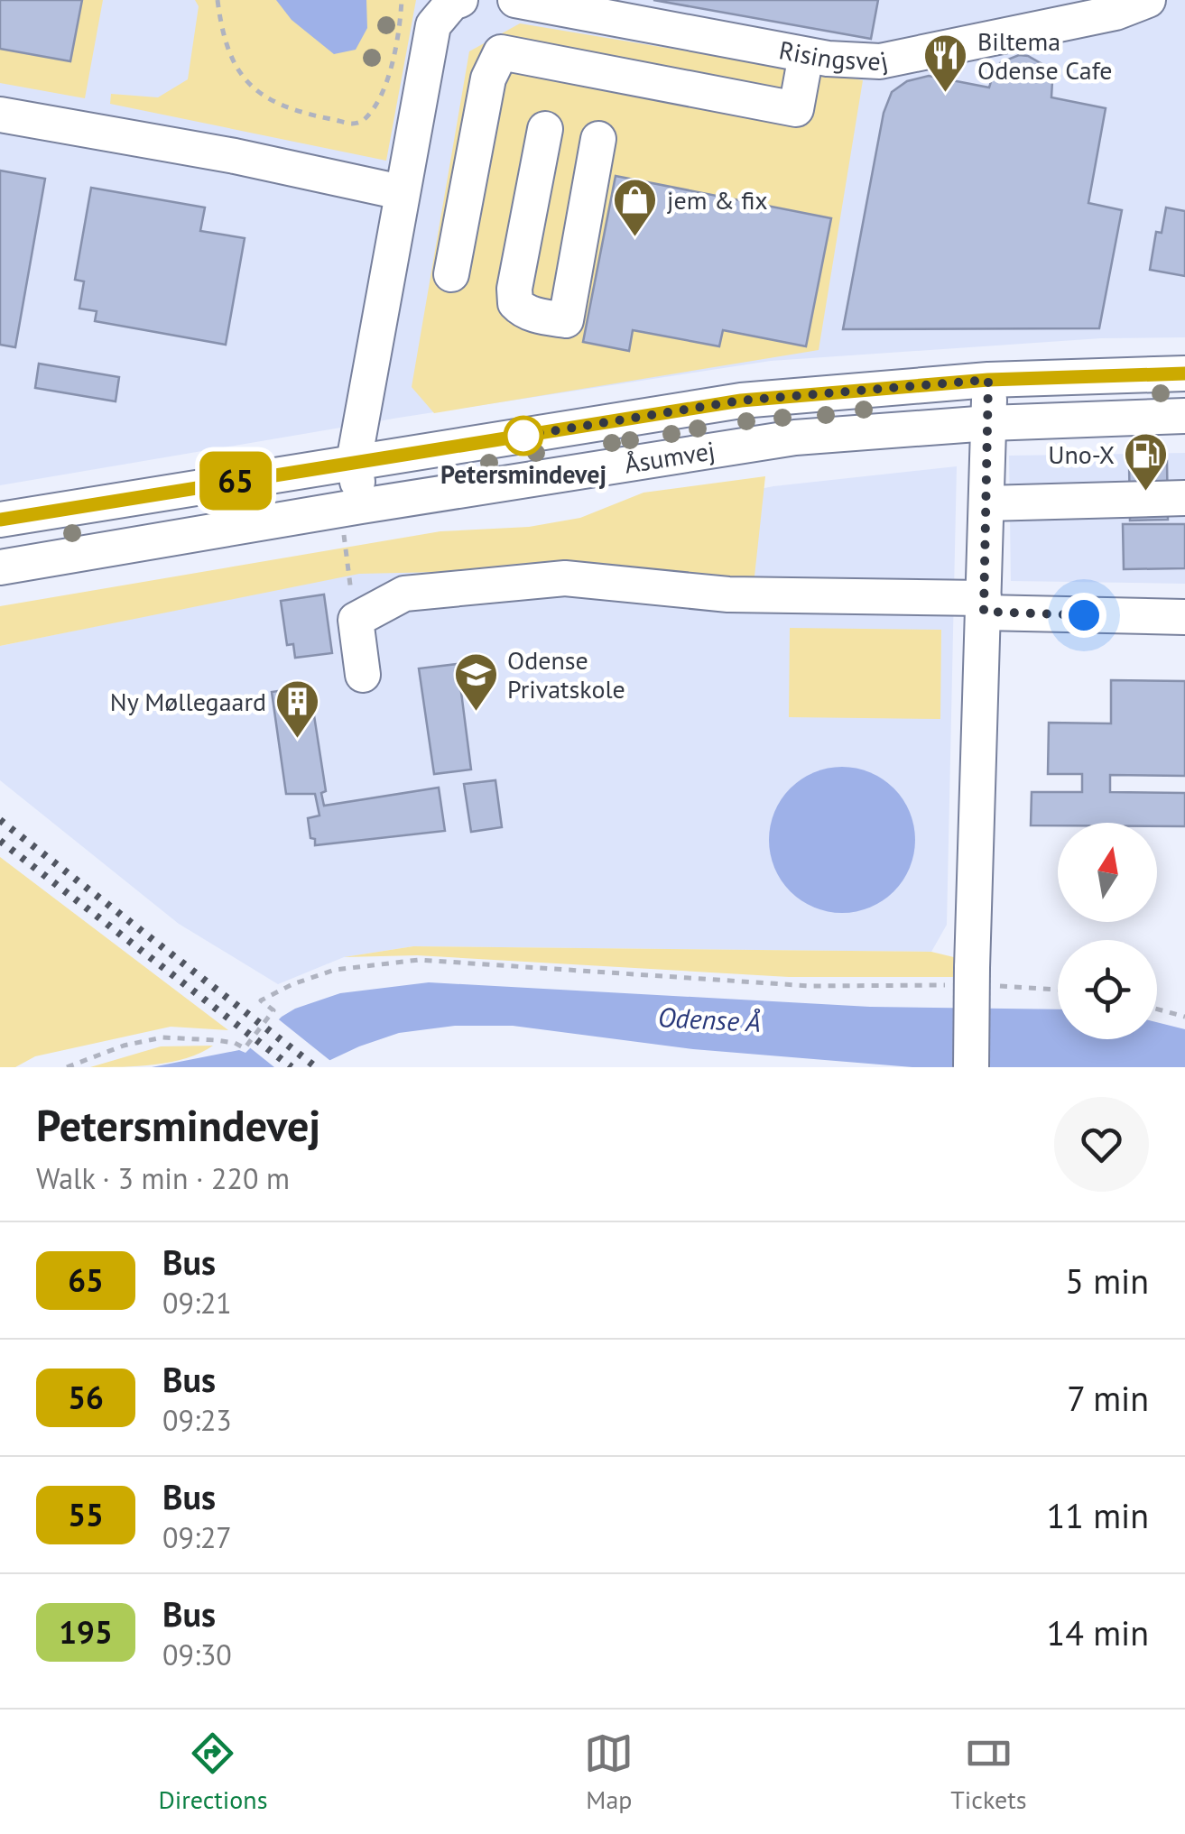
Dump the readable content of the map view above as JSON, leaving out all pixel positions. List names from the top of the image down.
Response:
{
  "streets": {
    "street": ["Risingsvej", "Åsumvej"]
  },
  "water": ["Odense Å"],
  "places": {
    "restaurant": ["Biltema Odense Cafe"],
    "shop": ["jem & fix"],
    "other": ["Petersmindevej"],
    "fuel station": ["Uno-X"],
    "school or university": ["Odense Privatskole"],
    "building": ["Ny Møllegaard"]
  },
  "lines": ["bus line 65"],
  "north": "top",
  "page": {
    "on_map": "65",
    "heading": ["Petersmindevej", "Walk · 3 min · 220 m"],
    "list": [
      {
        "mark": "65",
        "name": "Bus",
        "note": "09:21",
        "value": "5 min"
      },
      {
        "mark": "56",
        "name": "Bus",
        "note": "09:23",
        "value": "7 min"
      },
      {
        "mark": "55",
        "name": "Bus",
        "note": "09:27",
        "value": "11 min"
      },
      {
        "mark": "195",
        "name": "Bus",
        "note": "09:30",
        "value": "14 min"
      }
    ],
    "tabs": ["Directions", "Map", "Tickets"]
  }
}
